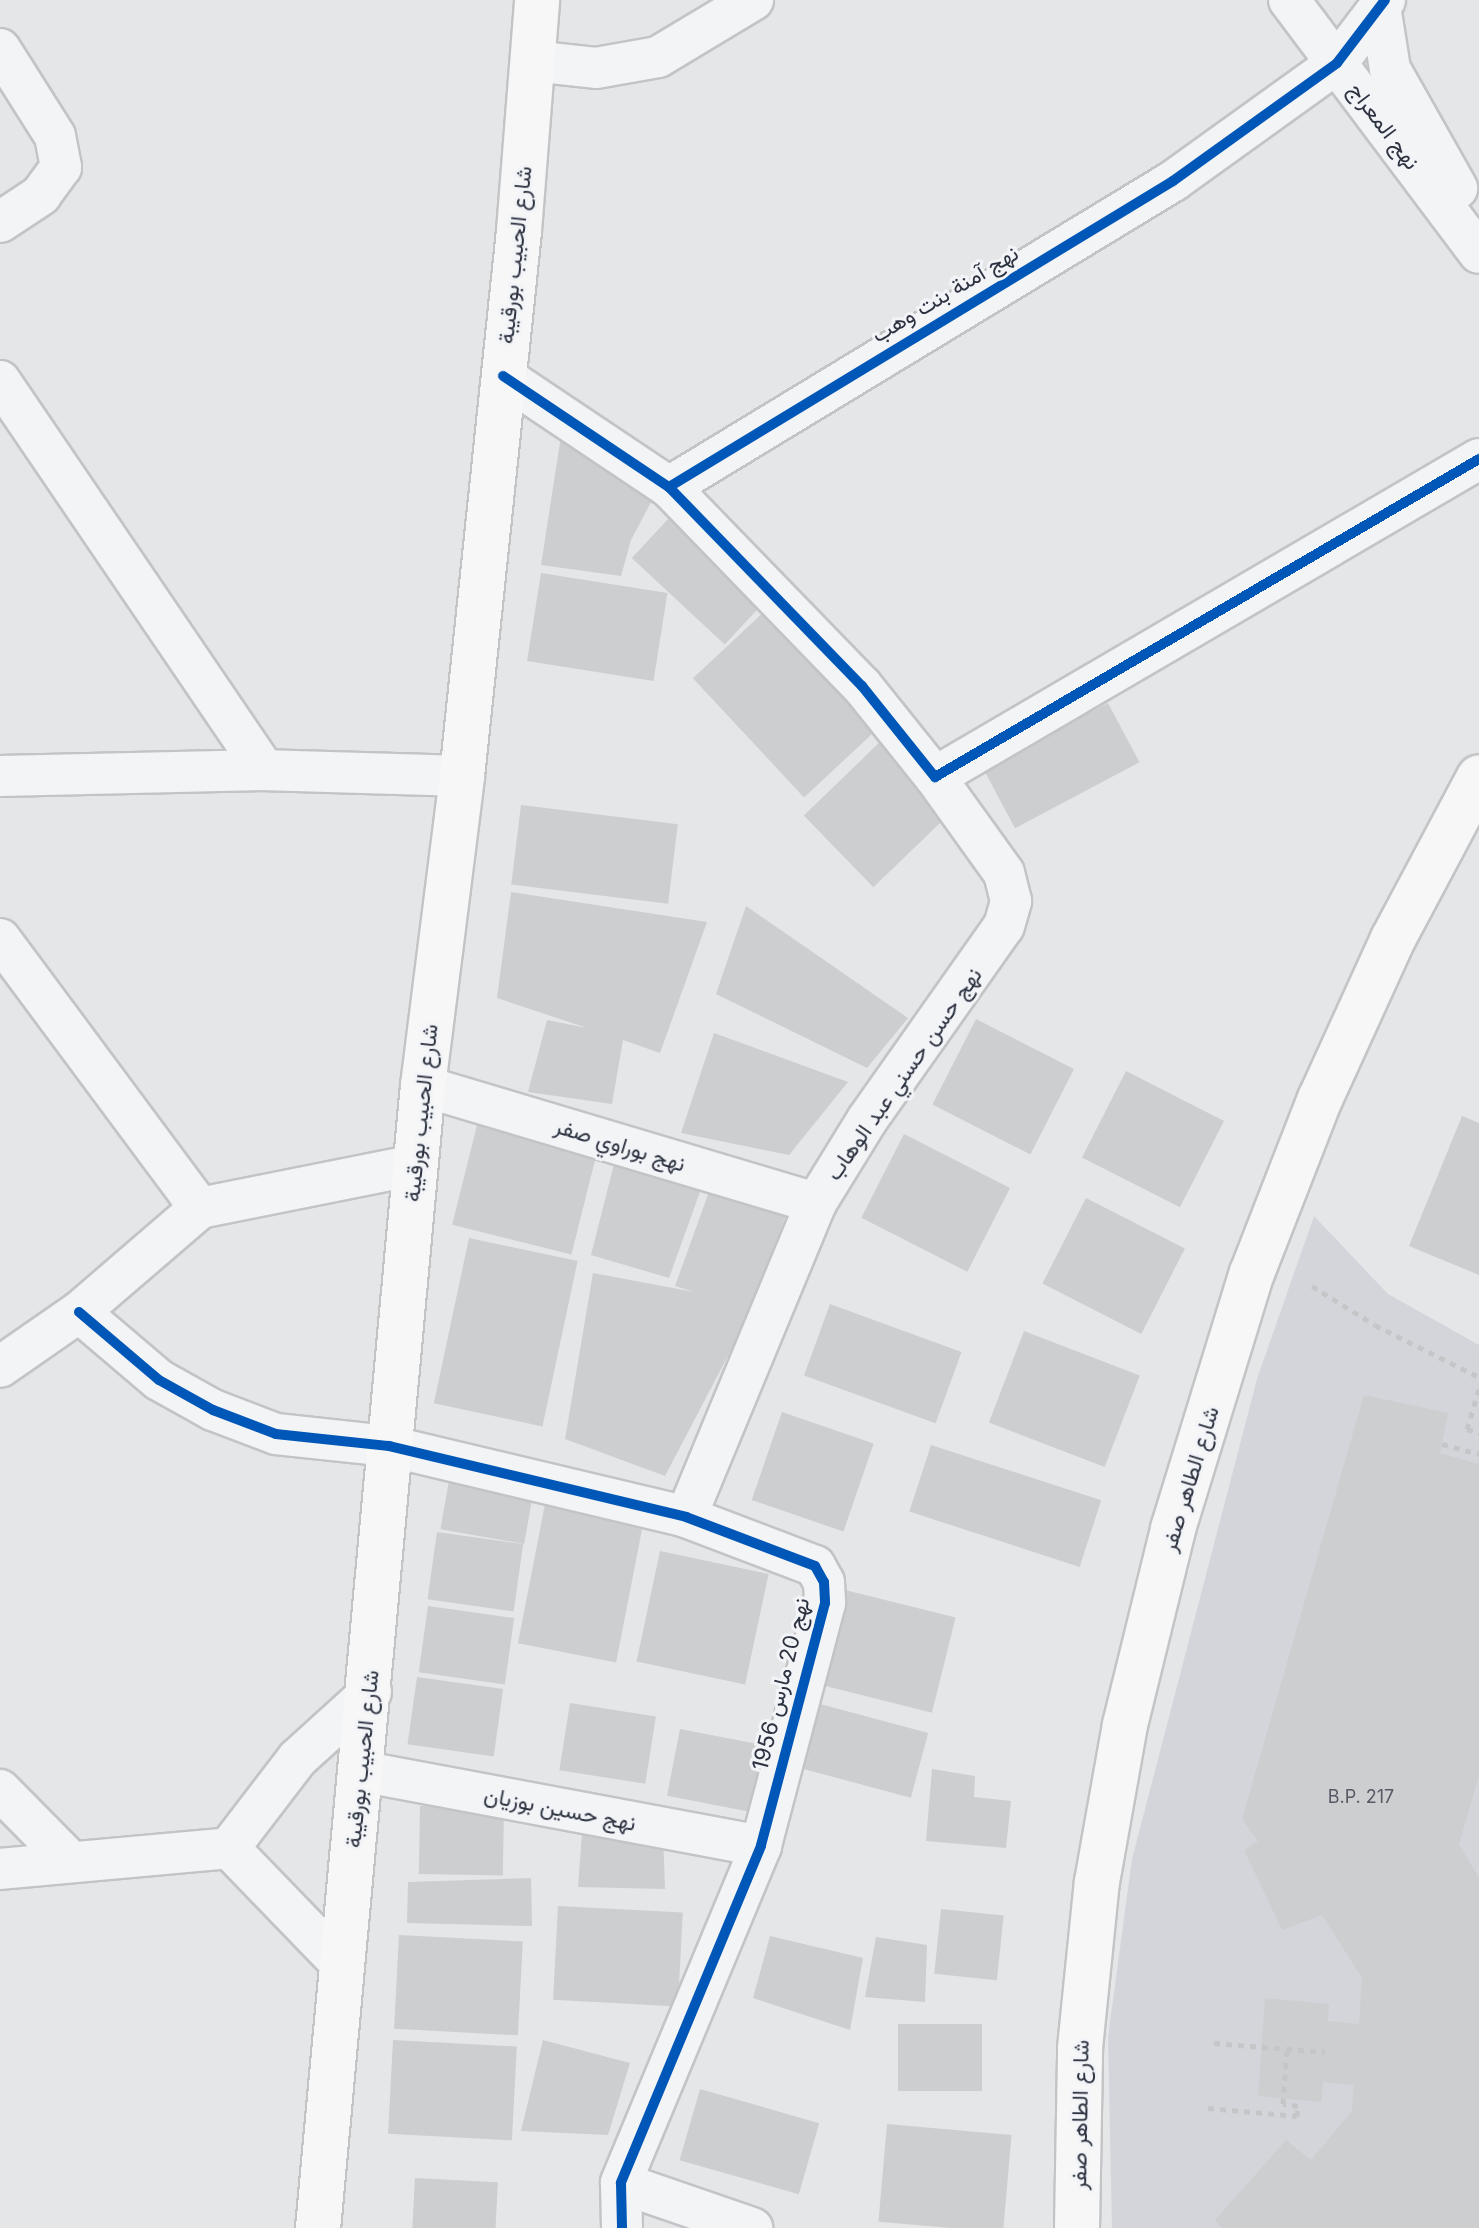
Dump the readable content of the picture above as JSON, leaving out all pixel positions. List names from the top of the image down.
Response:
{
  "streets": {
    "main road": ["شارع الحبيب بورقيبة", "شارع الطاهر صفر"],
    "street": [
      "نهج المعراج",
      "نهج آمنة بنت وهب",
      "نهج حسن حسني عبد الوهاب",
      "نهج بوراوي صفر",
      "نهج 20 مارس 1956",
      "نهج حسين بوزيان"
    ]
  },
  "crossings": [
    ["نهج المعراج", "نهج آمنة بنت وهب"],
    ["شارع الحبيب بورقيبة", "نهج بوراوي صفر"],
    ["شارع الحبيب بورقيبة", "نهج 20 مارس 1956"],
    ["شارع الحبيب بورقيبة", "نهج حسين بوزيان"],
    ["نهج آمنة بنت وهب", "نهج حسن حسني عبد الوهاب"],
    ["نهج حسن حسني عبد الوهاب", "نهج بوراوي صفر"],
    ["نهج حسن حسني عبد الوهاب", "نهج 20 مارس 1956"],
    ["نهج 20 مارس 1956", "نهج حسين بوزيان"]
  ],
  "house_numbers": ["B.P. 217"]
}
